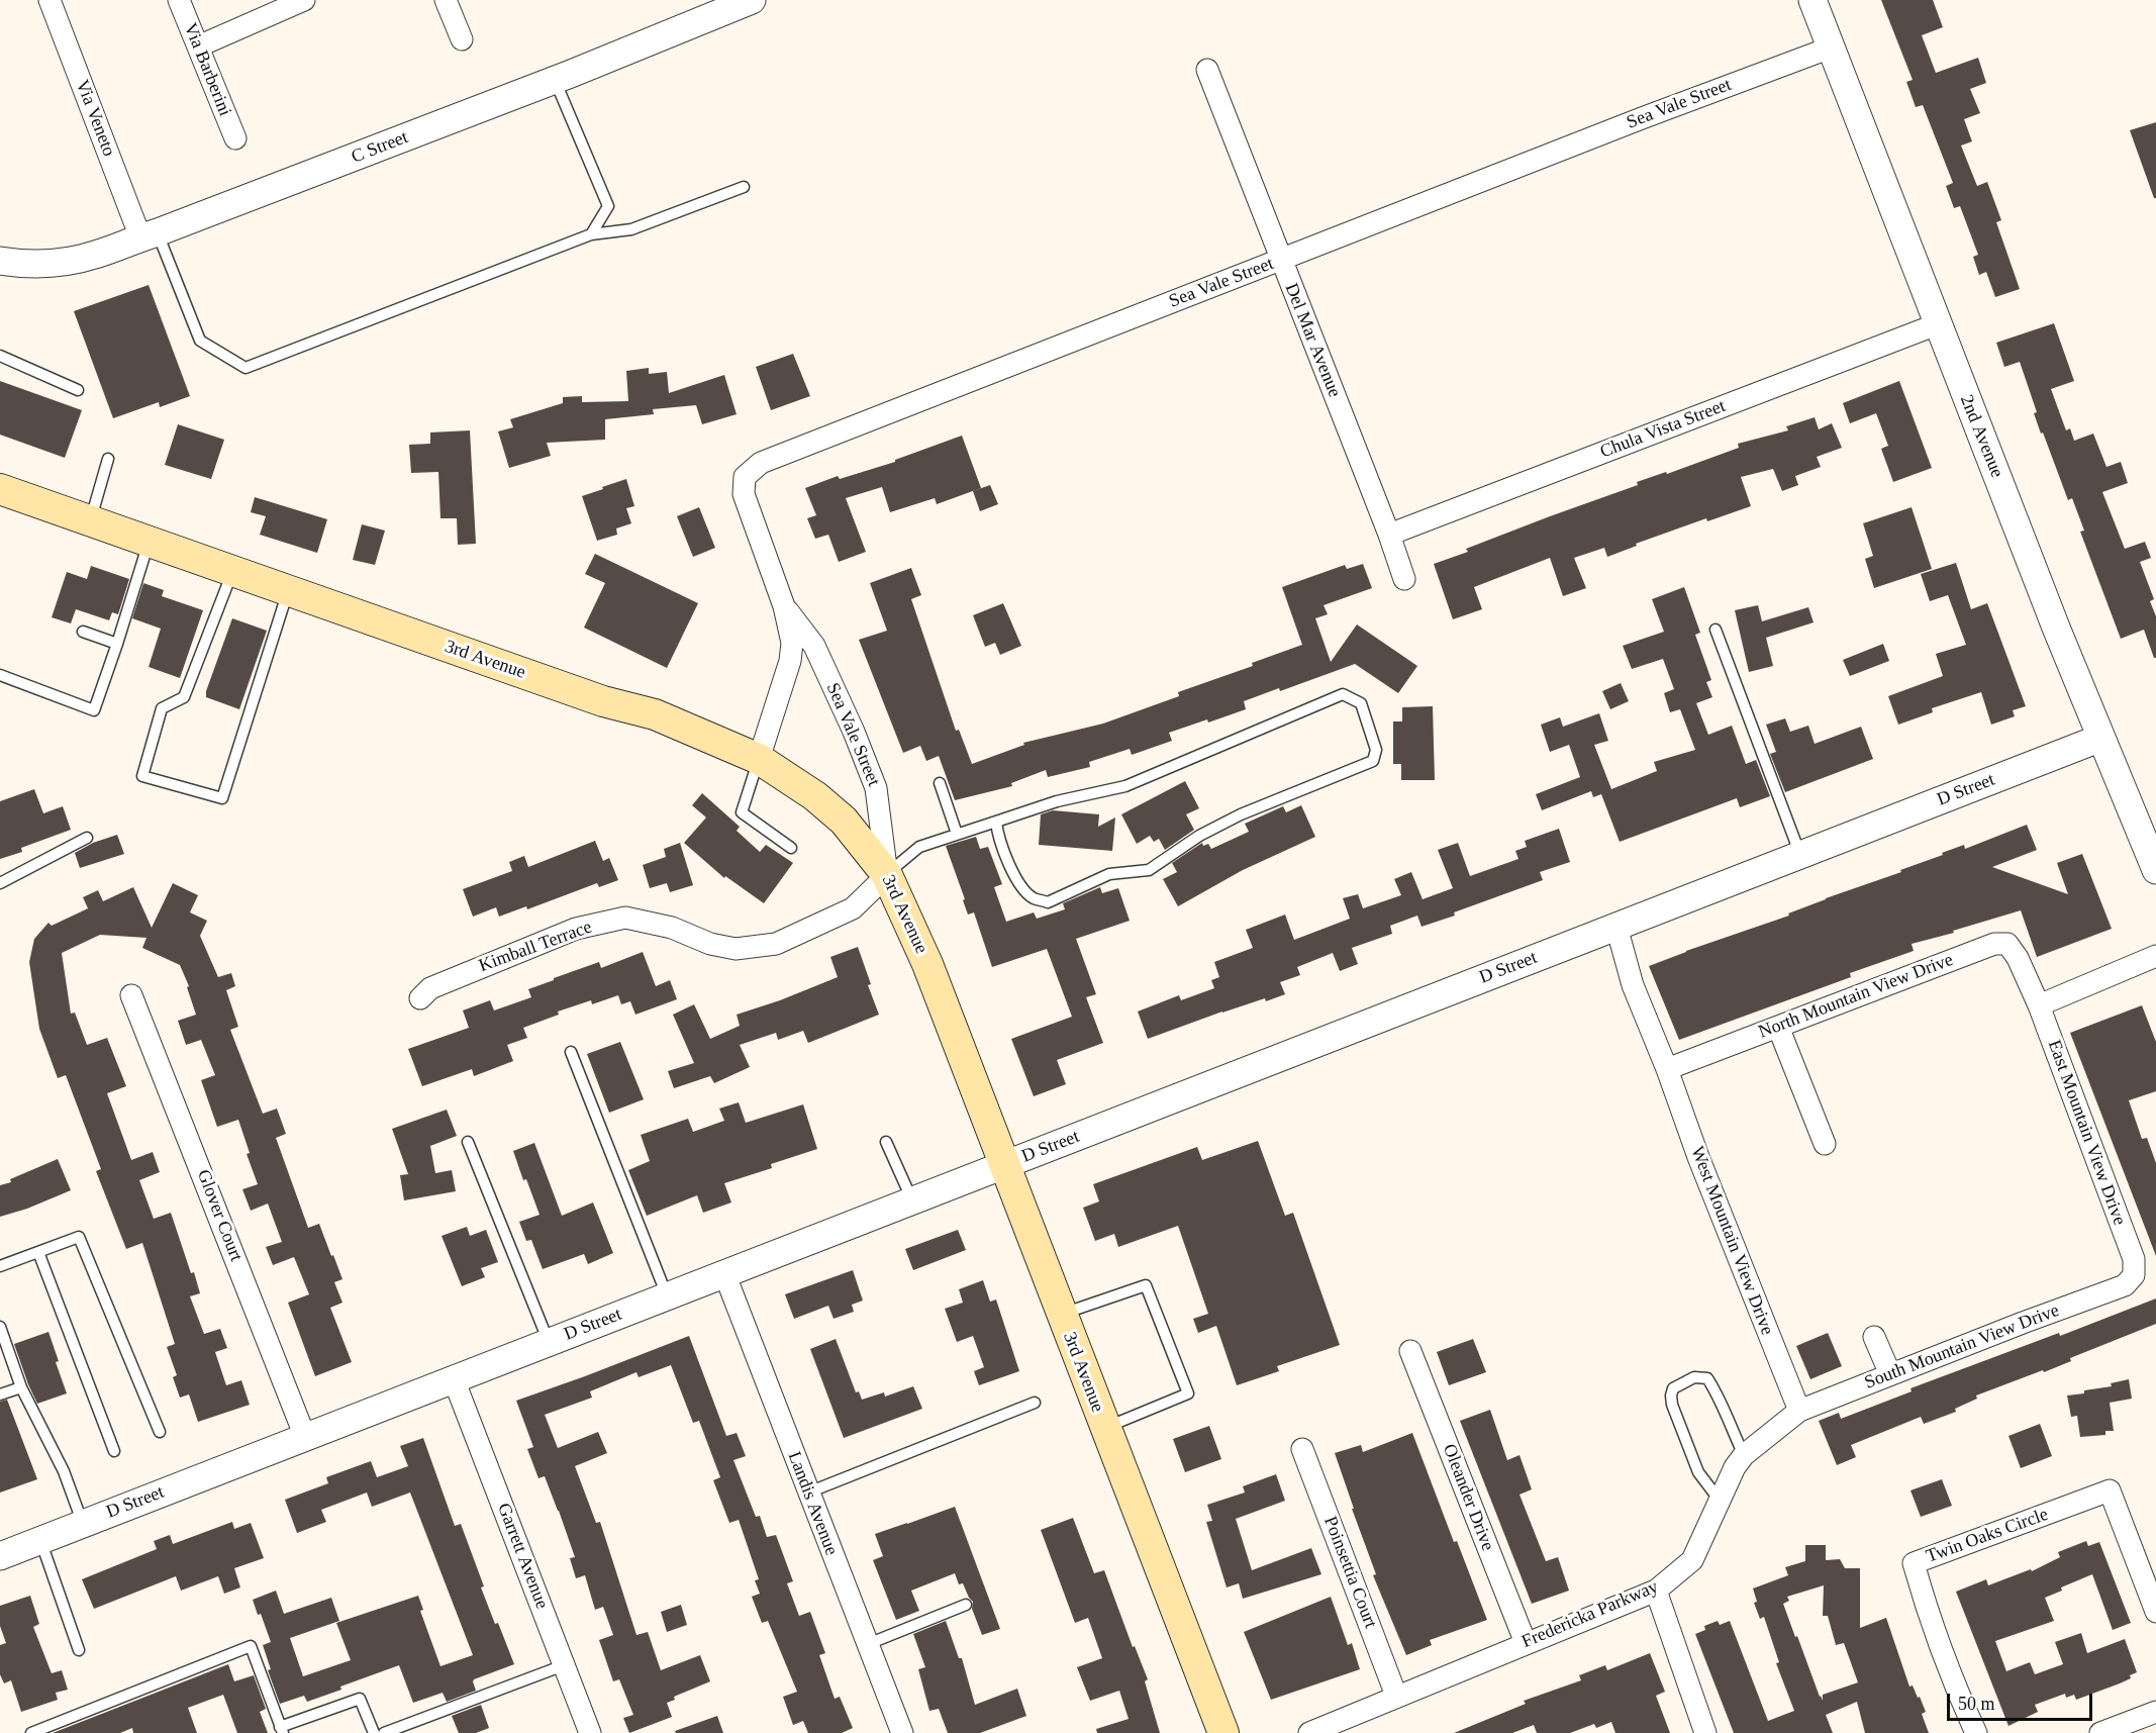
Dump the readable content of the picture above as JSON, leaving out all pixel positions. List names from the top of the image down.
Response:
{
  "streets": {
    "main road": ["3rd Avenue"],
    "street": [
      "Via Barberini",
      "Sea Vale Street",
      "Via Veneto",
      "C Street",
      "Del Mar Avenue",
      "Chula Vista Street",
      "2nd Avenue",
      "D Street",
      "Kimball Terrace",
      "North Mountain View Drive",
      "East Mountain View Drive",
      "Glover Court",
      "West Mountain View Drive",
      "South Mountain View Drive",
      "Oleander Drive",
      "Landis Avenue",
      "Twin Oaks Circle",
      "Garrett Avenue",
      "Poinsettia Court",
      "Fredericka Parkway"
    ]
  },
  "crossings": [
    ["Sea Vale Street", "Del Mar Avenue"],
    ["Sea Vale Street", "2nd Avenue"],
    ["Sea Vale Street", "3rd Avenue"],
    ["Sea Vale Street", "Kimball Terrace"],
    ["Via Veneto", "C Street"],
    ["Del Mar Avenue", "Chula Vista Street"],
    ["Chula Vista Street", "2nd Avenue"],
    ["2nd Avenue", "D Street"],
    ["3rd Avenue", "D Street"],
    ["3rd Avenue", "Kimball Terrace"],
    ["D Street", "Glover Court"],
    ["D Street", "Landis Avenue"],
    ["D Street", "Garrett Avenue"],
    ["North Mountain View Drive", "East Mountain View Drive"],
    ["North Mountain View Drive", "West Mountain View Drive"],
    ["East Mountain View Drive", "South Mountain View Drive"],
    ["West Mountain View Drive", "South Mountain View Drive"],
    ["West Mountain View Drive", "Fredericka Parkway"],
    ["South Mountain View Drive", "Fredericka Parkway"],
    ["Oleander Drive", "Fredericka Parkway"],
    ["Poinsettia Court", "Fredericka Parkway"]
  ],
  "scale_bar": "50 m"
}
